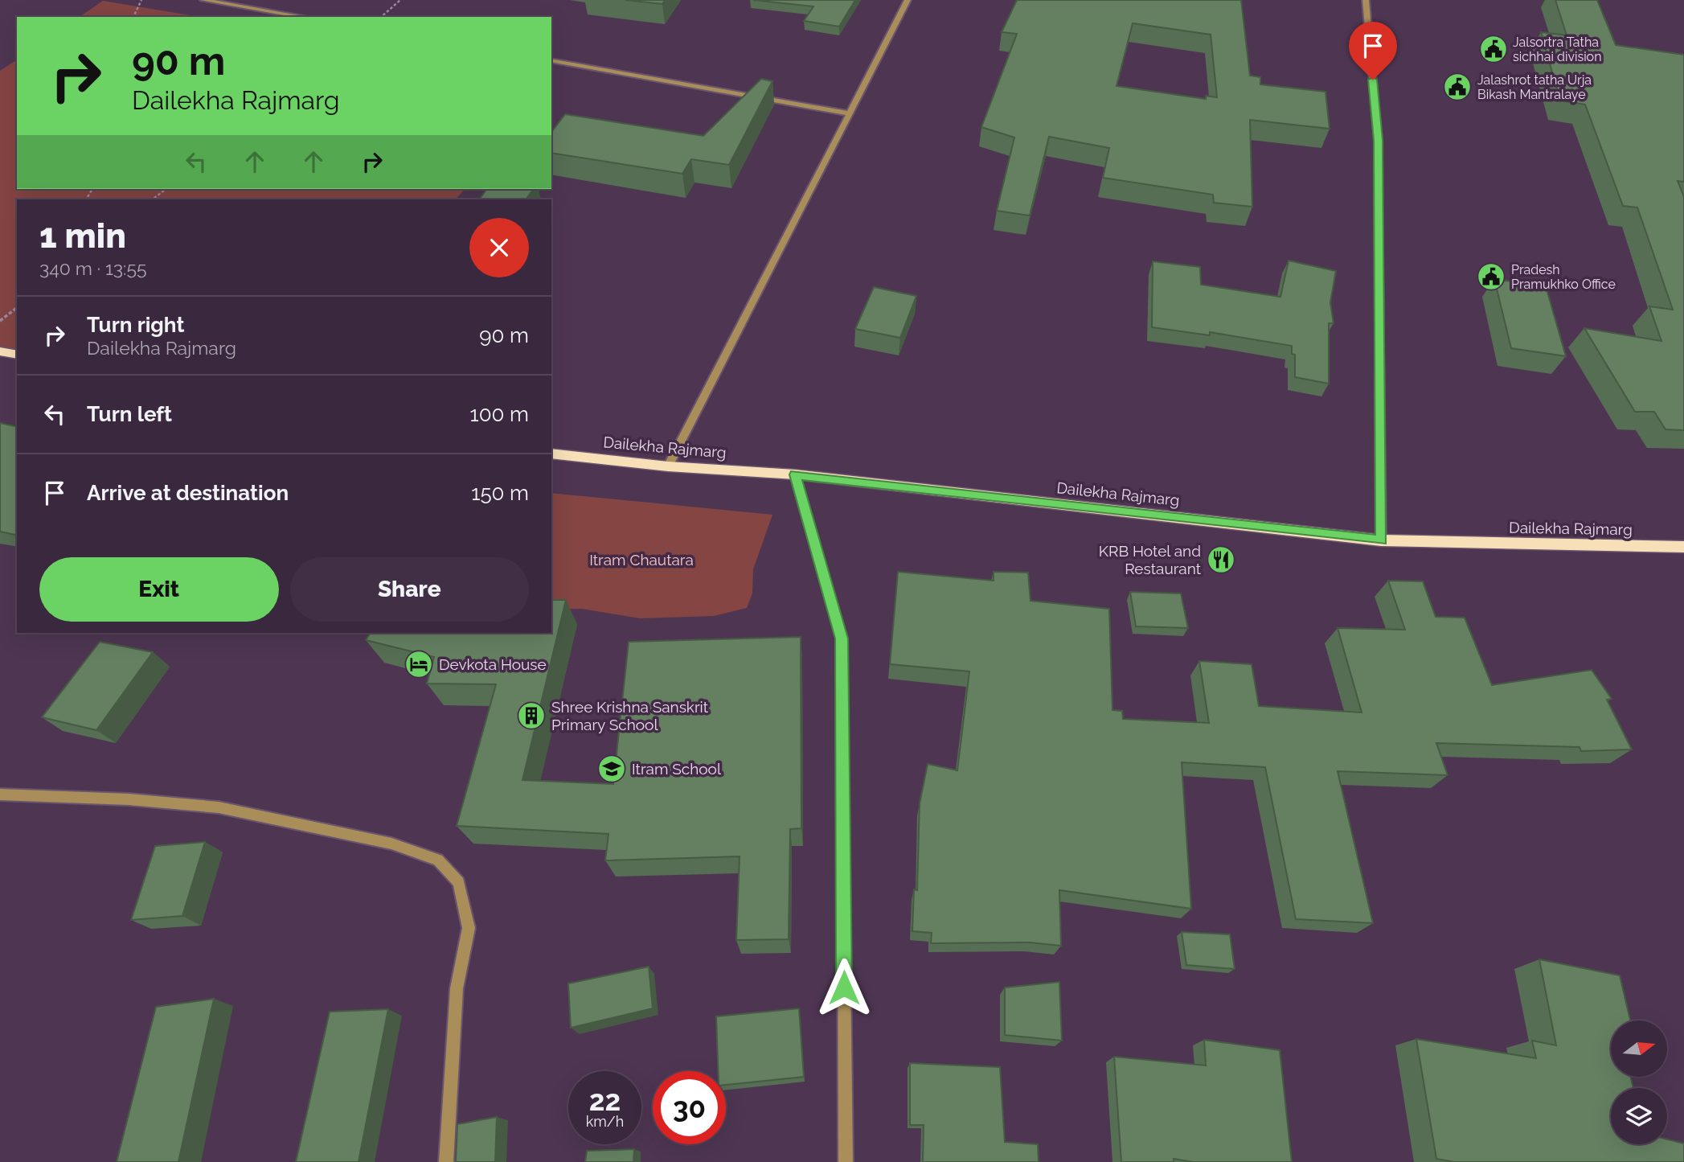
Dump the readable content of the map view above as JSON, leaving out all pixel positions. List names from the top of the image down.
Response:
{
  "streets": {
    "main road": ["Dailekha Rajmarg"]
  },
  "parks": ["Itram Chautara"],
  "places": {
    "public building": ["Jalsortra Tatha sichhai division", "Jalashrot tatha Urja Bikash Mantralaye", "Pradesh Pramukhko Office"],
    "restaurant": ["KRB Hotel and Restaurant"],
    "hotel": ["Devkota House"],
    "building": ["Shree Krishna Sanskrit Primary School"],
    "school or university": ["Itram School"]
  },
  "north": "right",
  "page": {
    "turn": ["90 m", "Dailekha Rajmarg"],
    "heading": ["1 min", "340 m · 13:55"],
    "list": [
      {
        "name": "Turn right",
        "note": "Dailekha Rajmarg",
        "value": "90 m"
      },
      {
        "name": "Turn left",
        "value": "100 m"
      },
      {
        "name": "Arrive at destination",
        "value": "150 m"
      }
    ],
    "buttons": ["Exit", "Share"],
    "speed": "22 km/h",
    "limit": "30"
  }
}
